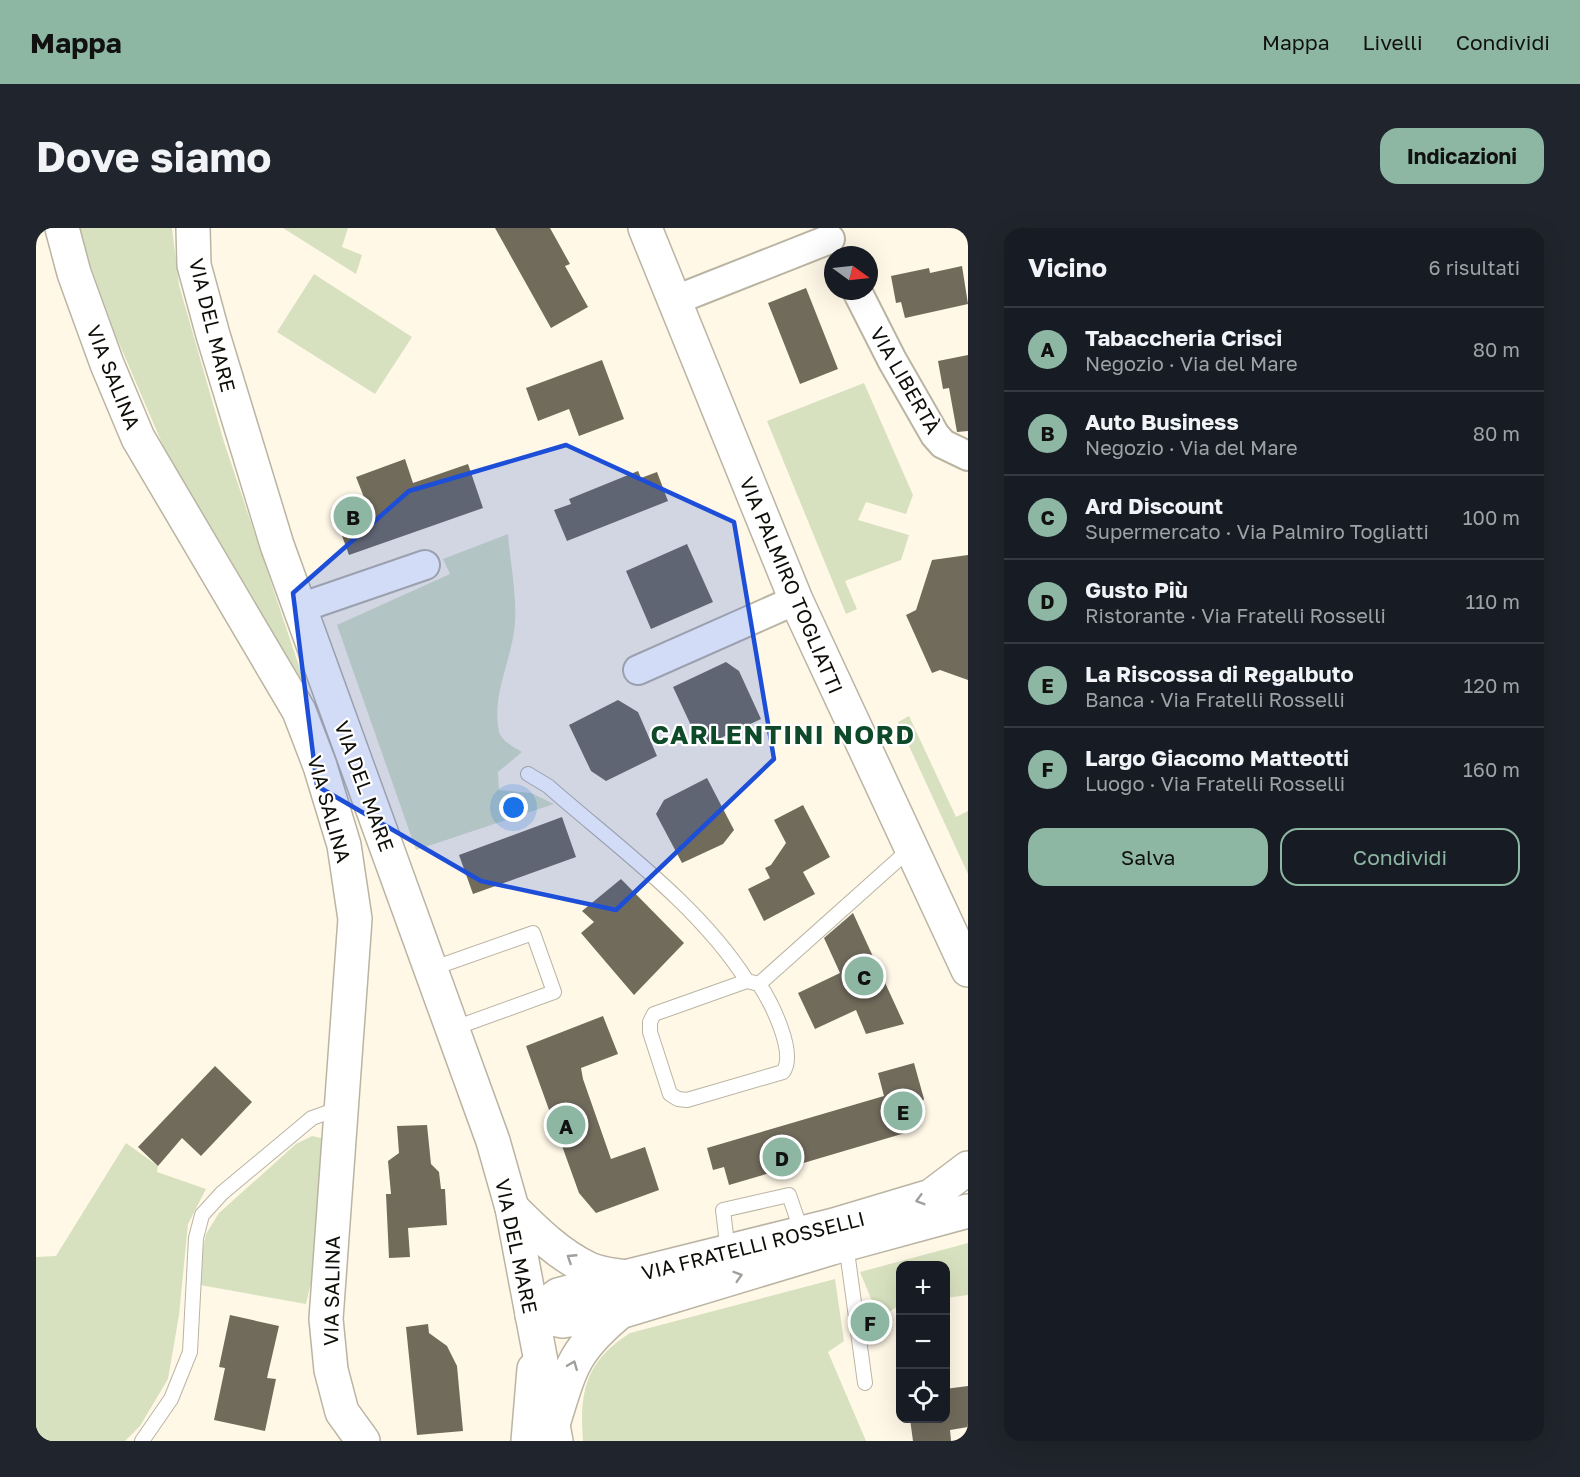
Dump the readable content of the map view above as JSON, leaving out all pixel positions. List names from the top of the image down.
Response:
{
  "streets": {
    "main road": [
      "VIA DEL MARE",
      "VIA SALINA",
      "VIA PALMIRO TOGLIATTI",
      "VIA FRATELLI ROSSELLI"
    ],
    "street": ["VIA LIBERTÀ"]
  },
  "crossings": [
    ["VIA DEL MARE", "VIA FRATELLI ROSSELLI"]
  ],
  "districts": ["CARLENTINI NORD"],
  "north": "right",
  "page": {
    "header": "Mappa",
    "nav": ["Mappa", "Livelli", "Condividi"],
    "buttons": [
      "Indicazioni",
      ["Salva", "Condividi"]
    ],
    "title": "Dove siamo",
    "heading": ["Vicino", "6 risultati"],
    "list": [
      {
        "mark": "A",
        "name": "Tabaccheria Crisci",
        "note": "Negozio · Via del Mare",
        "value": "80 m"
      },
      {
        "mark": "B",
        "name": "Auto Business",
        "note": "Negozio · Via del Mare",
        "value": "80 m"
      },
      {
        "mark": "C",
        "name": "Ard Discount",
        "note": "Supermercato · Via Palmiro Togliatti",
        "value": "100 m"
      },
      {
        "mark": "D",
        "name": "Gusto Più",
        "note": "Ristorante · Via Fratelli Rosselli",
        "value": "110 m"
      },
      {
        "mark": "E",
        "name": "La Riscossa di Regalbuto",
        "note": "Banca · Via Fratelli Rosselli",
        "value": "120 m"
      },
      {
        "mark": "F",
        "name": "Largo Giacomo Matteotti",
        "note": "Luogo · Via Fratelli Rosselli",
        "value": "160 m"
      }
    ],
    "pins": [
      "B",
      "C",
      "E",
      "A",
      "D",
      "F"
    ],
    "map_buttons": ["+", "−"]
  }
}
